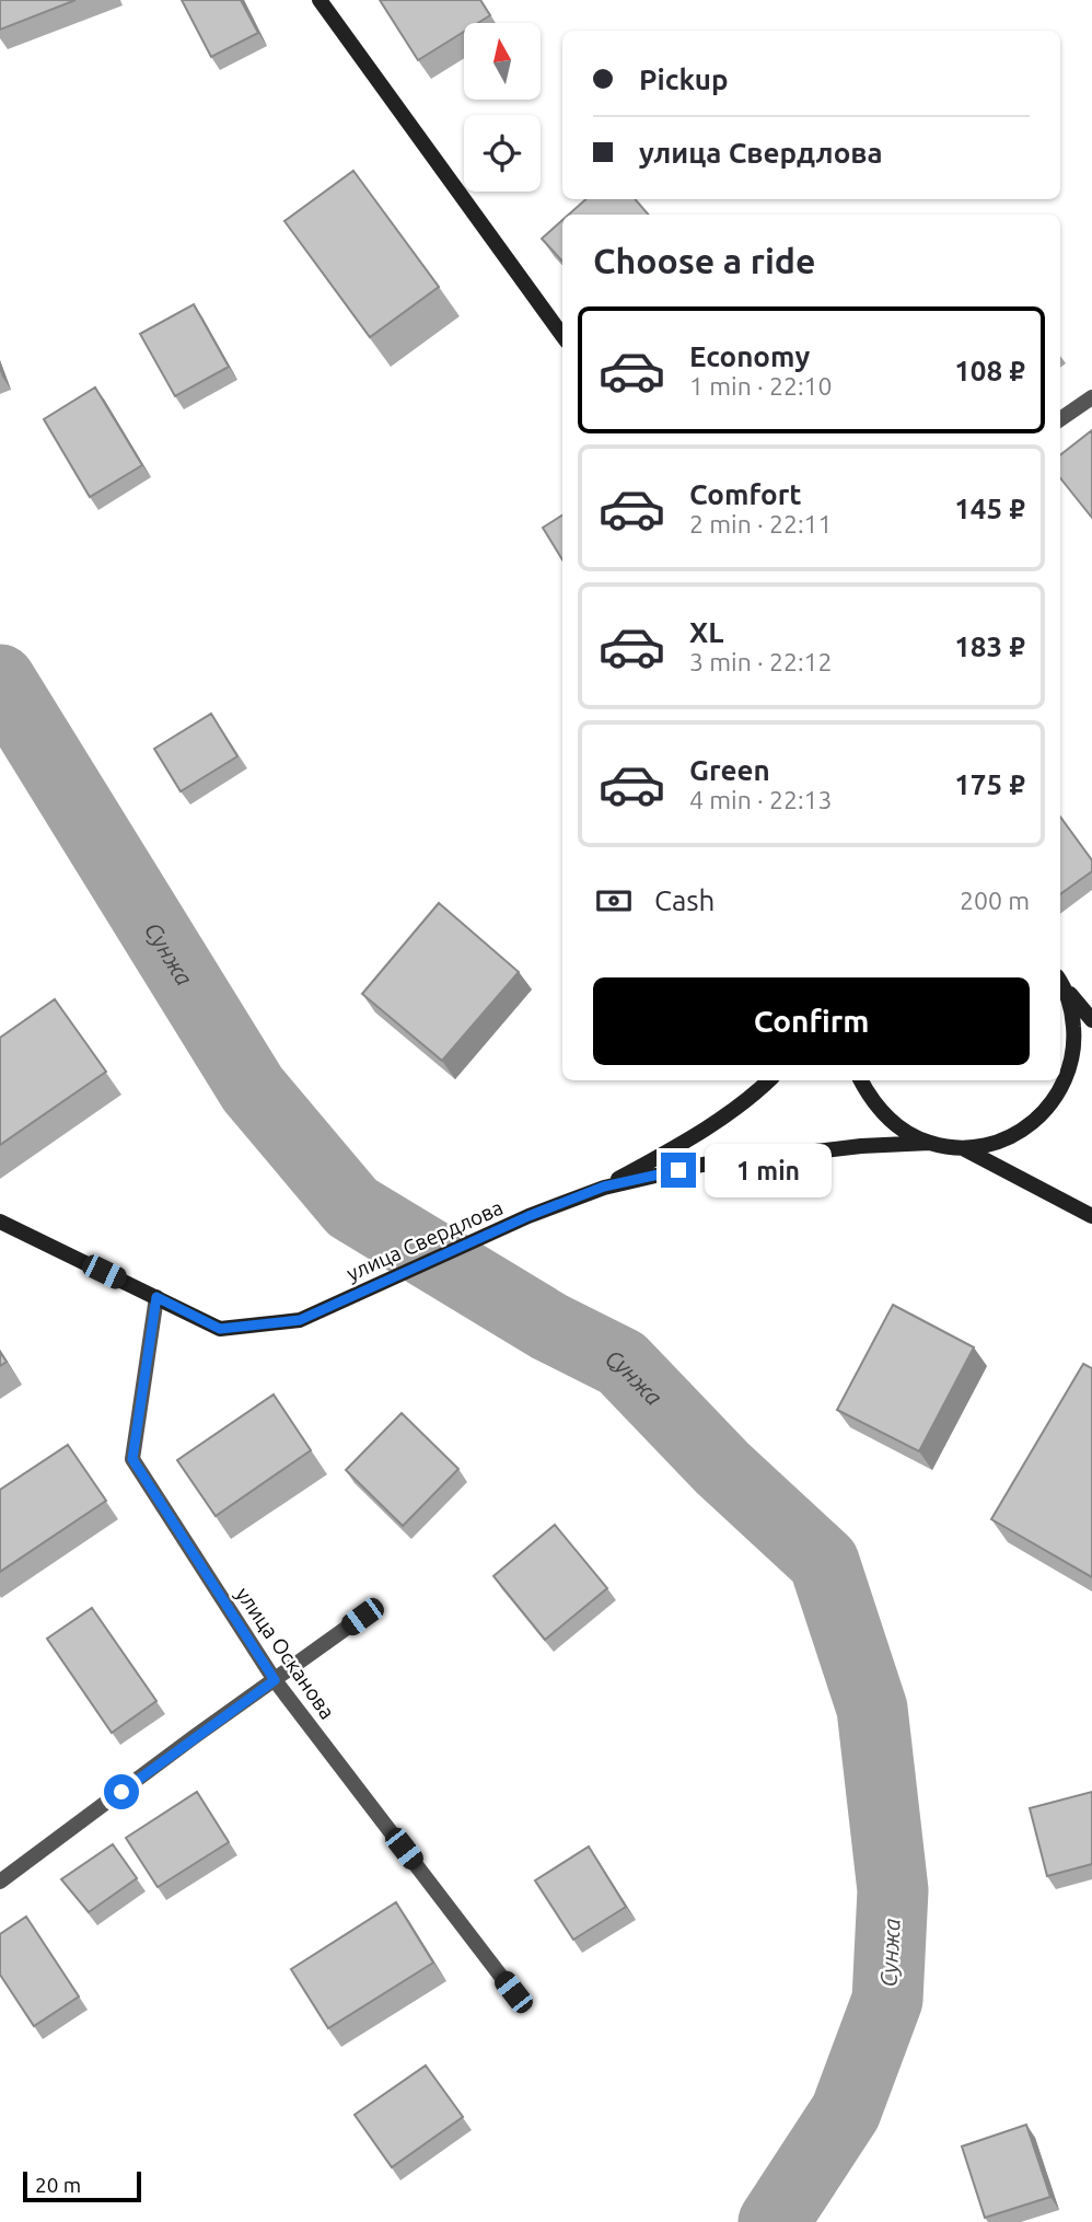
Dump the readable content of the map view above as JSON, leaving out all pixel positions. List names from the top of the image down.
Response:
{
  "streets": {
    "street": ["улица Свердлова", "улица Осканова"]
  },
  "crossings": [
    ["улица Свердлова", "улица Осканова"]
  ],
  "water": ["Сунжа"],
  "scale_bar": "20 m",
  "north": "top",
  "page": {
    "banner": ["Pickup", "улица Свердлова"],
    "heading": "Choose a ride",
    "list": [
      {
        "name": "Economy",
        "note": "1 min · 22:10",
        "value": "108 ₽"
      },
      {
        "name": "Comfort",
        "note": "2 min · 22:11",
        "value": "145 ₽"
      },
      {
        "name": "XL",
        "note": "3 min · 22:12",
        "value": "183 ₽"
      },
      {
        "name": "Green",
        "note": "4 min · 22:13",
        "value": "175 ₽"
      }
    ],
    "pay": ["Cash", "200 m"],
    "buttons": "Confirm",
    "bubble": "1 min",
    "scale": "20 m"
  }
}
